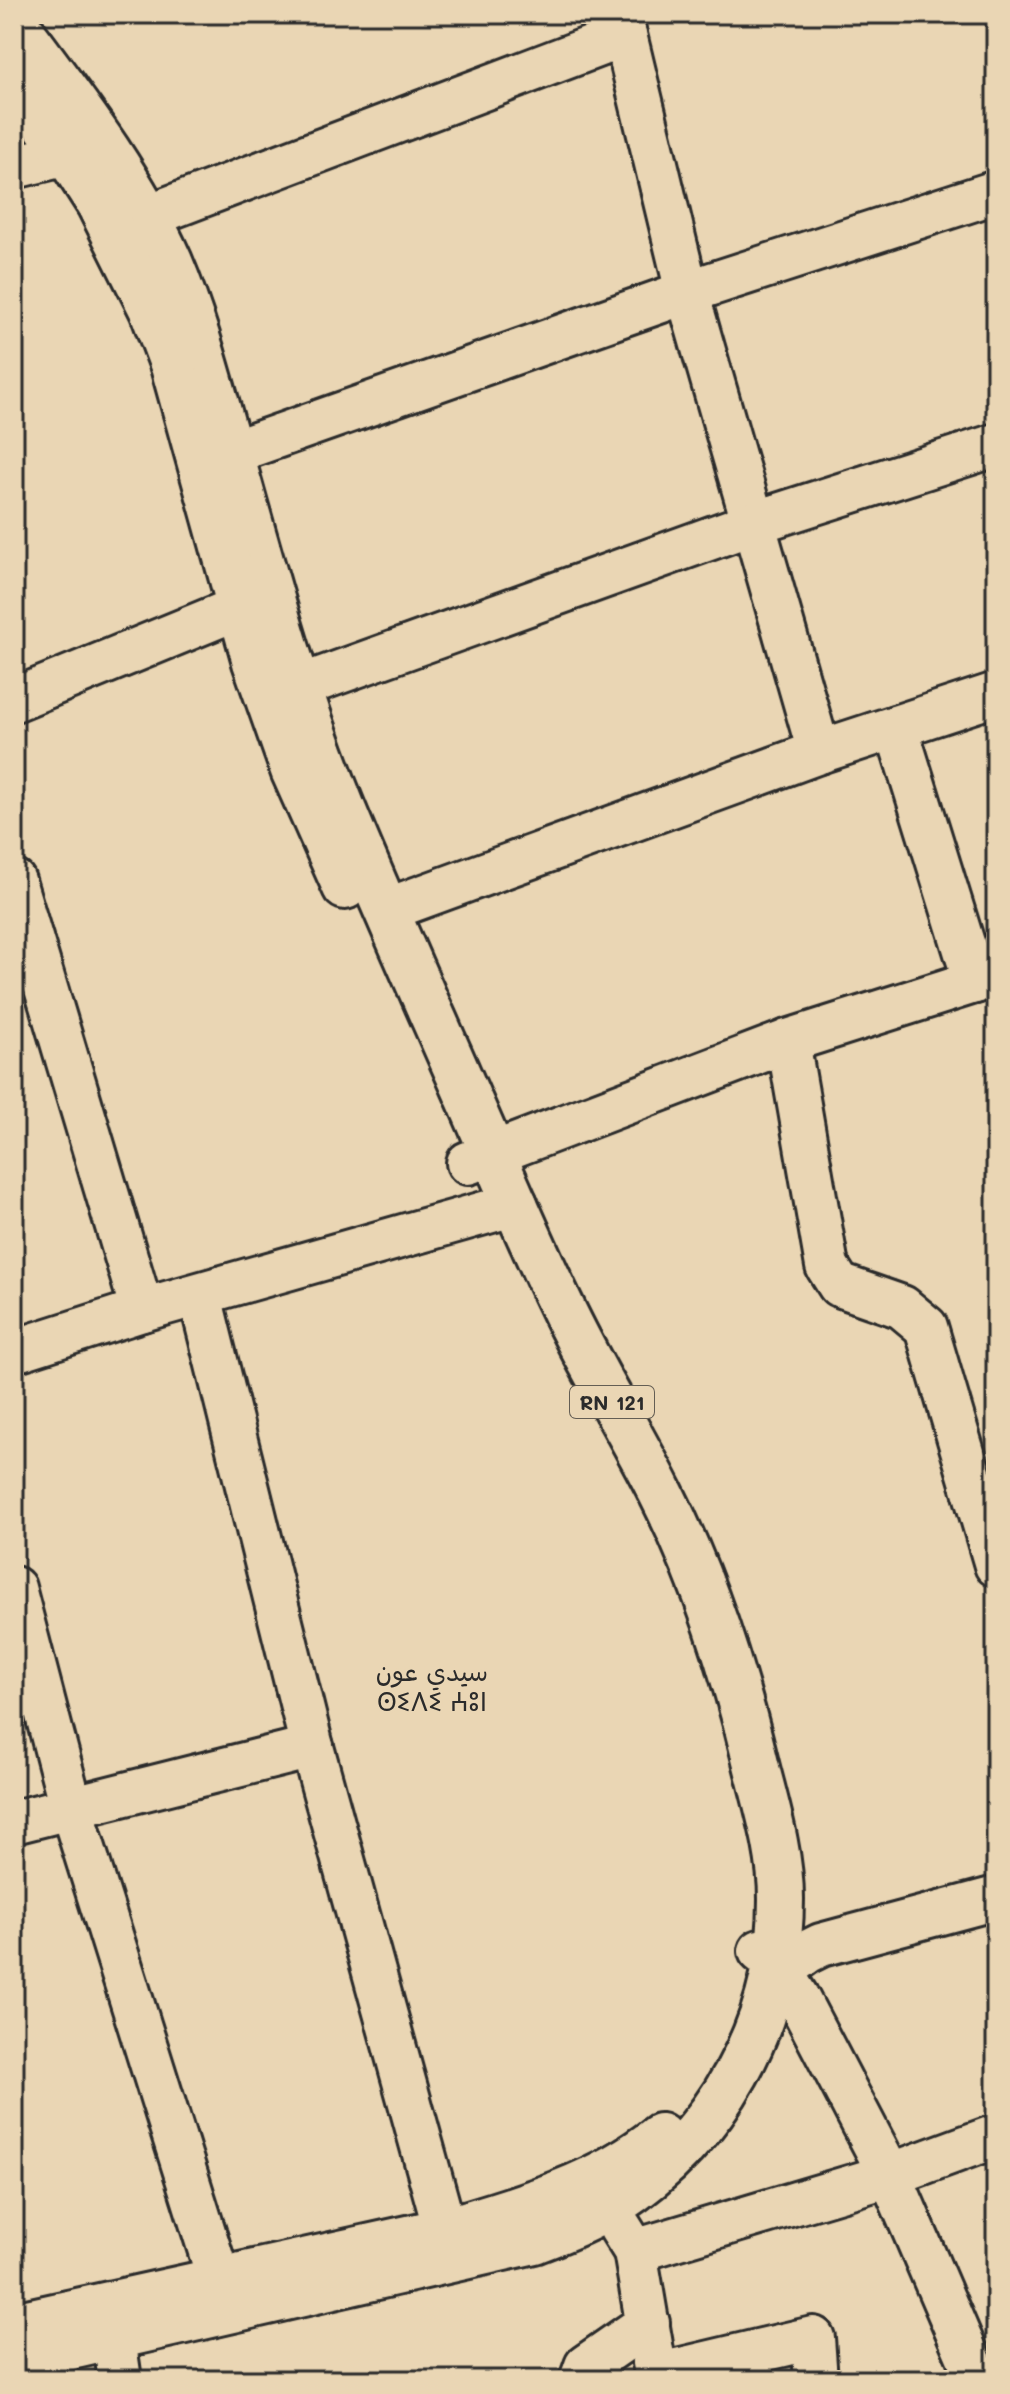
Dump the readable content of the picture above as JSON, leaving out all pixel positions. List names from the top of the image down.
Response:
{
  "streets": {
    "main road": ["RN 121"]
  },
  "districts": ["سيدي عون ⵙⵉⴷⵉ ⵄⵓⵏ"]
}
